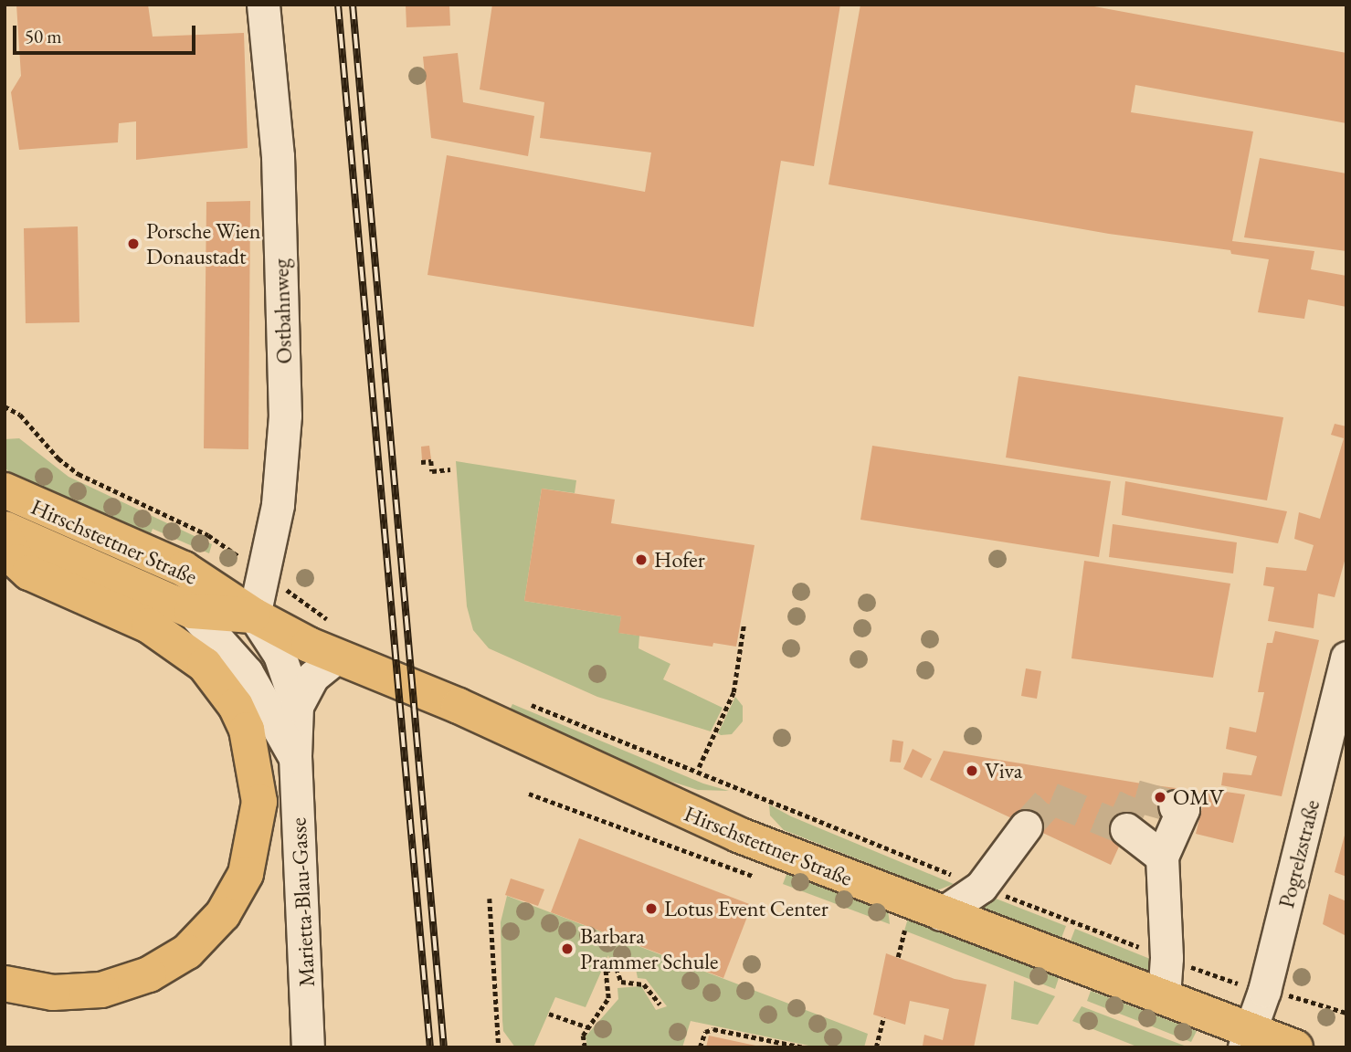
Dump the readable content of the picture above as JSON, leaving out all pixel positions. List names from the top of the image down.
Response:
{
  "streets": {
    "main road": ["Hirschstettner Straße"],
    "street": ["Ostbahnweg", "Pogrelzstraße", "Marietta-Blau-Gasse"]
  },
  "crossings": [
    ["Ostbahnweg", "Hirschstettner Straße"],
    ["Ostbahnweg", "Marietta-Blau-Gasse"],
    ["Hirschstettner Straße", "Pogrelzstraße"],
    ["Hirschstettner Straße", "Marietta-Blau-Gasse"]
  ],
  "places": [
    "Porsche Wien Donaustadt",
    "Hofer",
    "Viva",
    "OMV",
    "Lotus Event Center",
    "Barbara Prammer Schule"
  ],
  "scale_bar": "50 m"
}
